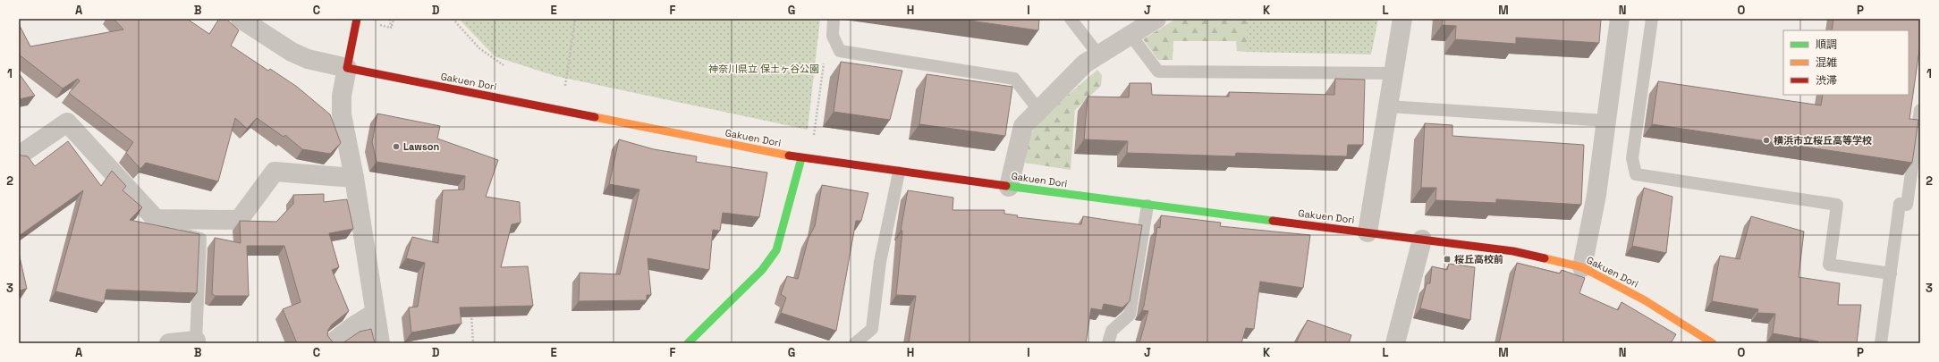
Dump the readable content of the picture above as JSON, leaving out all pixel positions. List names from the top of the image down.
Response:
{
  "streets": {
    "street": ["Gakuen Dori"]
  },
  "parks": ["神奈川県立 保土ヶ谷公園"],
  "places": {
    "other": ["横浜市立桜丘高等学校", "Lawson"],
    "transit": ["桜丘高校前"]
  },
  "legend": ["順調", "混雑", "渋滞"],
  "grid": {
    "columns": [
      "A",
      "B",
      "C",
      "D",
      "E",
      "F",
      "G",
      "H",
      "I",
      "J",
      "K",
      "L",
      "M",
      "N",
      "O",
      "P"
    ],
    "rows": ["1", "2", "3"]
  }
}
